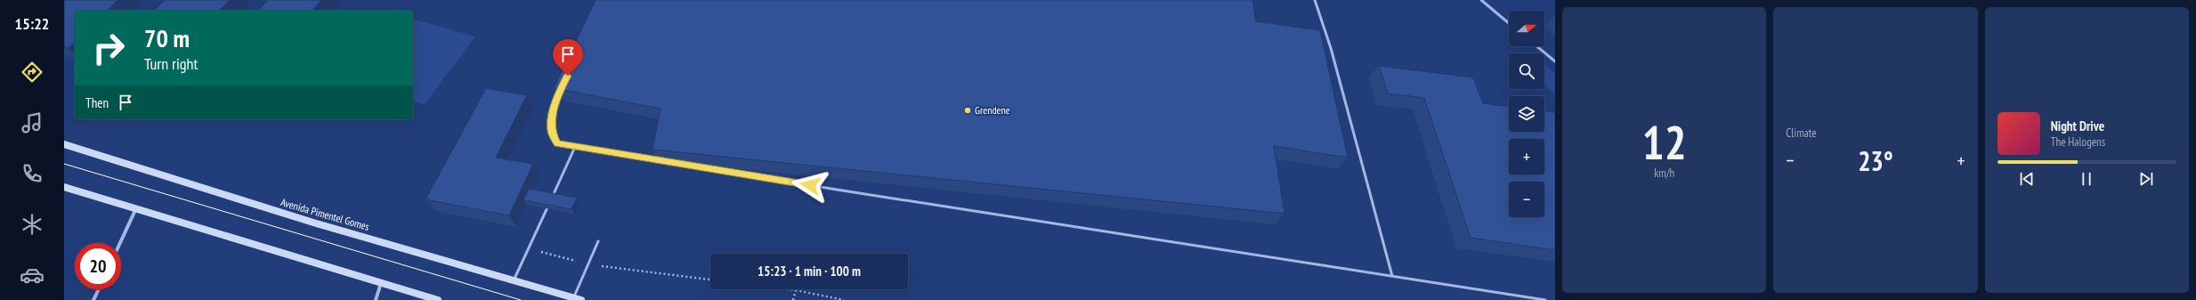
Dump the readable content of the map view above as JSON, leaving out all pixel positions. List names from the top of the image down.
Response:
{
  "streets": {
    "main road": ["Avenida Pimentel Gomes"]
  },
  "places": ["Grendene"],
  "north": "right",
  "page": {
    "tabs": "15:22",
    "tile": [
      ["12", "km/h"],
      "Climate"
    ],
    "map_buttons": ["+", "−"],
    "turn": ["70 m", "Turn right"],
    "then": "Then",
    "song": ["Night Drive", "The Halogens"],
    "heat": ["−", "23°", "+"],
    "limit": "20",
    "trip": "15:23 · 1 min · 100 m"
  }
}
